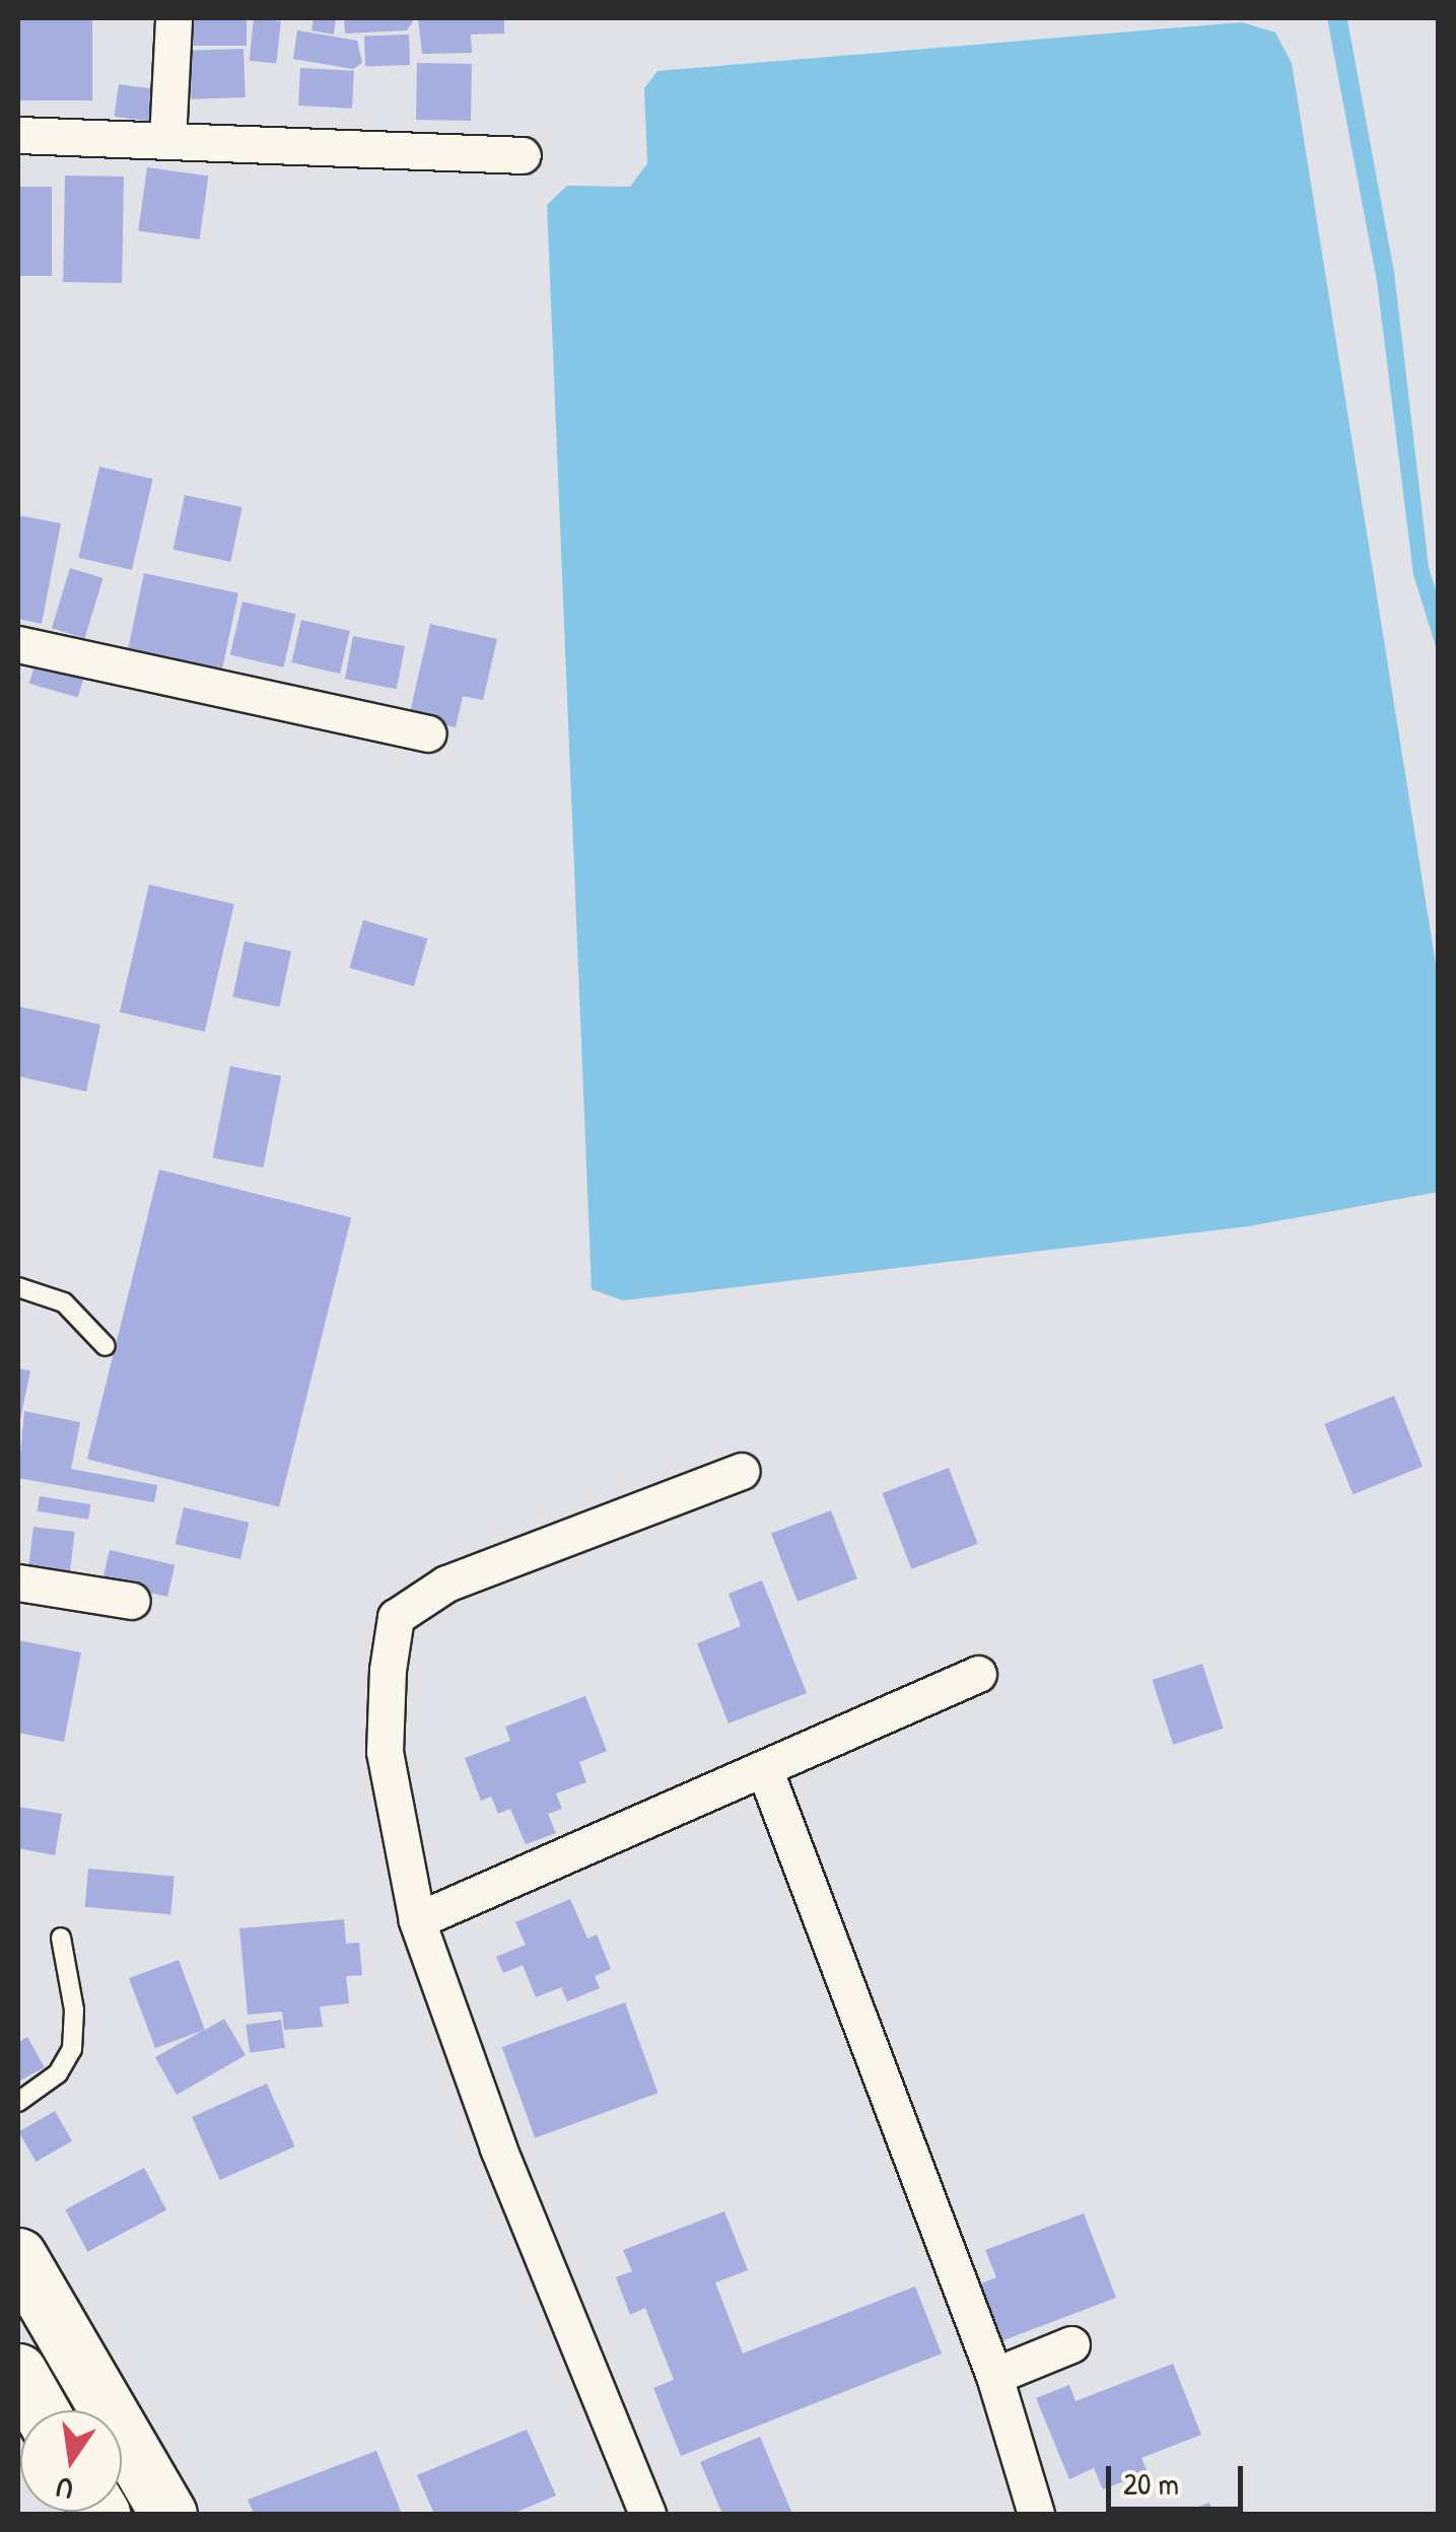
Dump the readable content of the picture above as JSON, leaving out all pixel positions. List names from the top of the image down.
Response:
{
  "scale_bar": "20 m",
  "north": "bottom"
}
